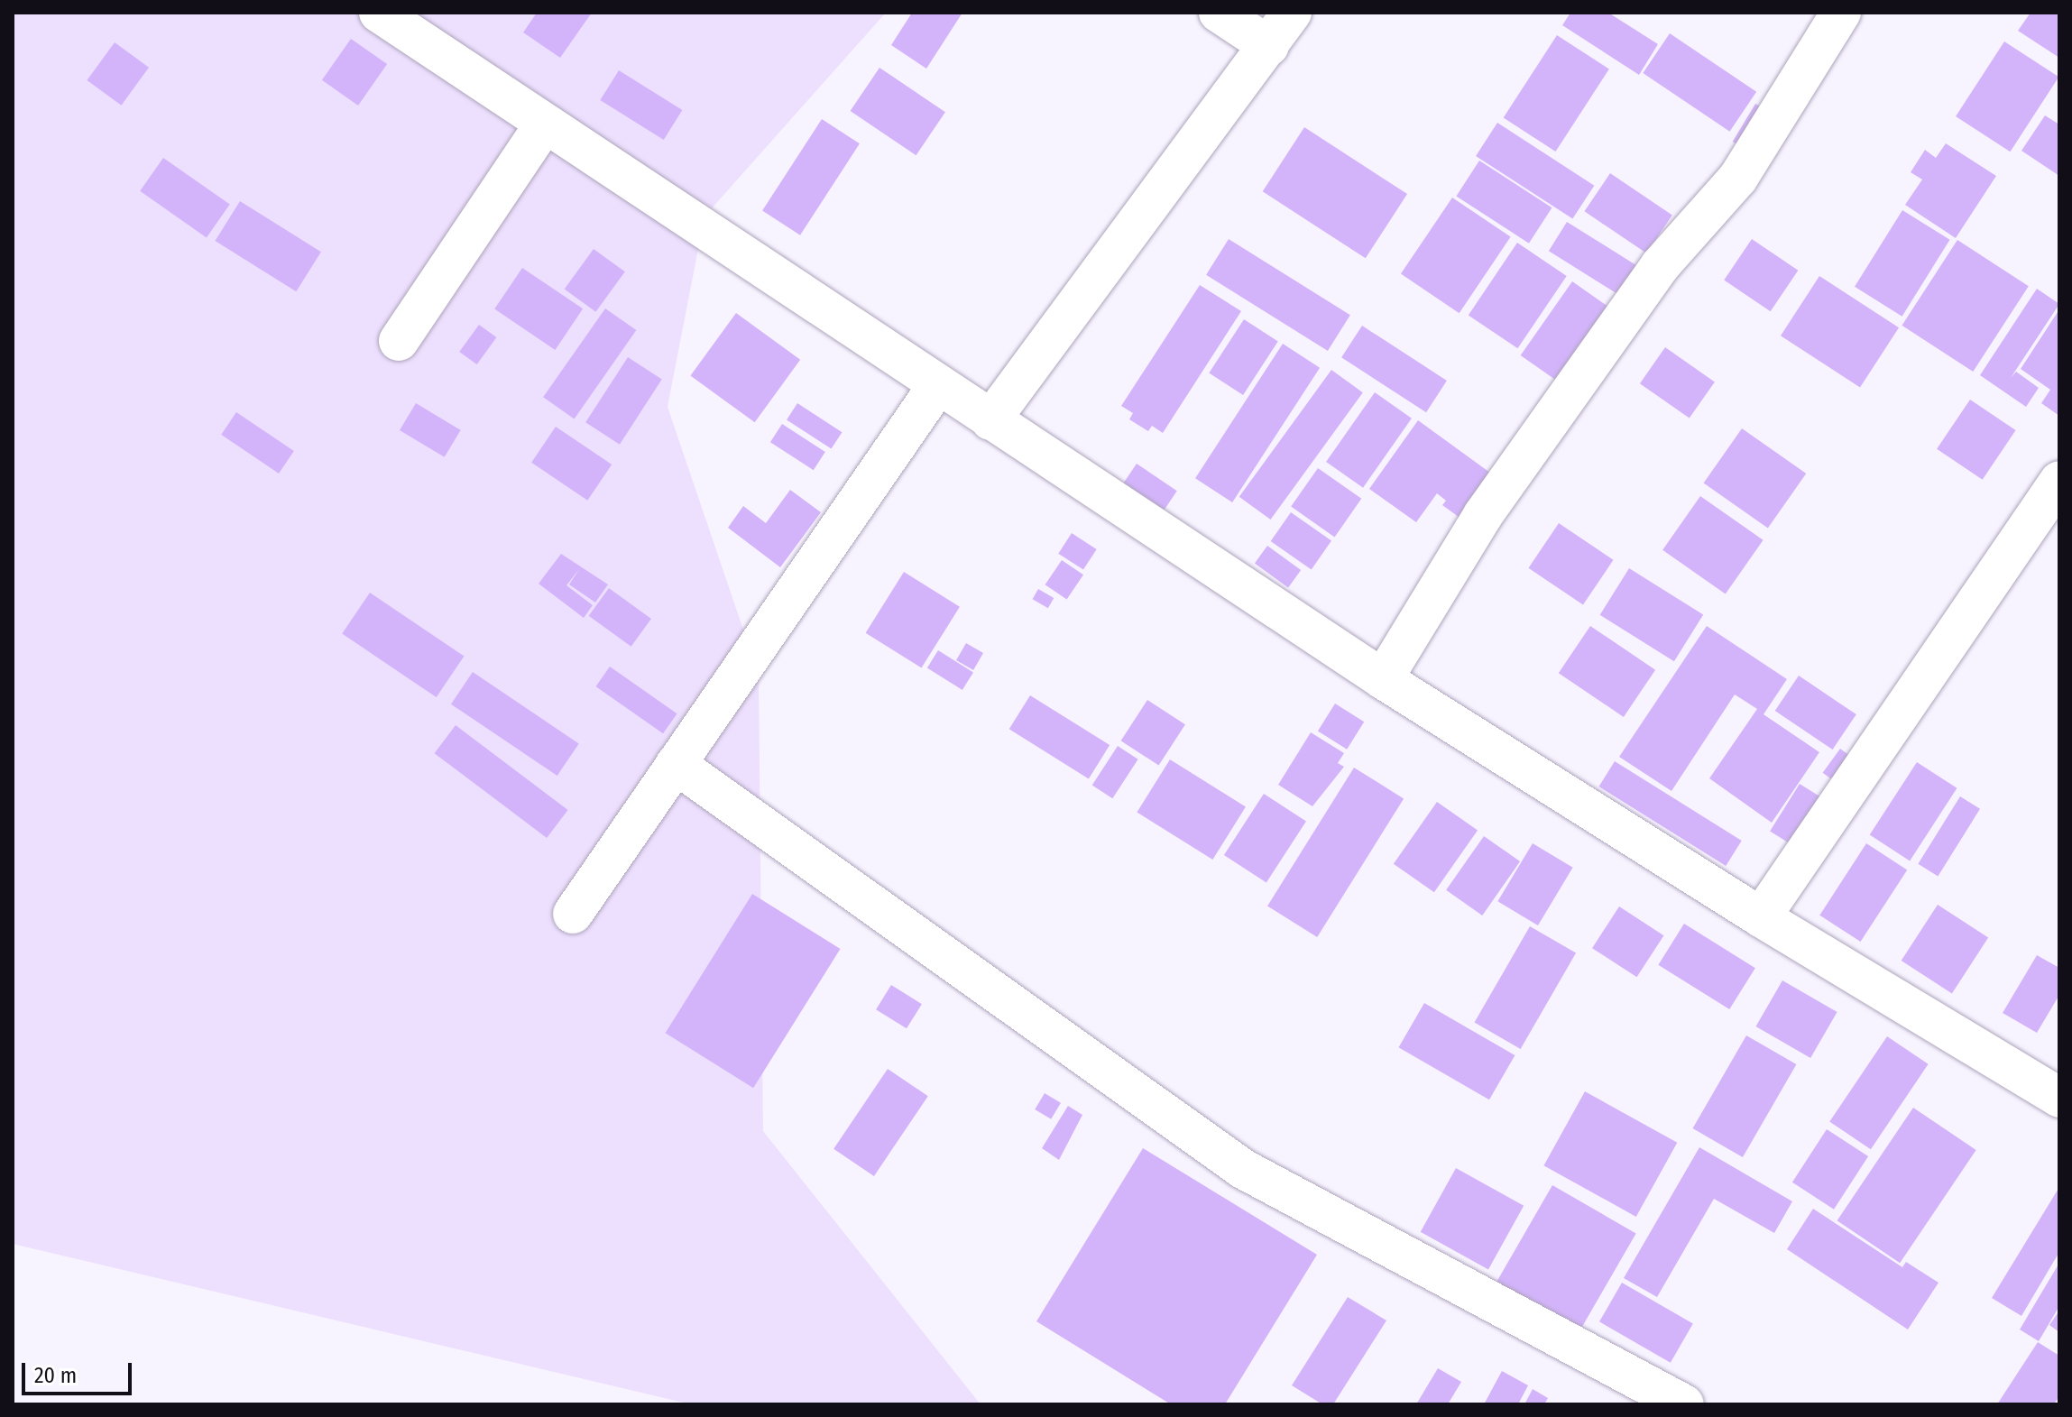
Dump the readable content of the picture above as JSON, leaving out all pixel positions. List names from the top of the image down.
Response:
{
  "scale_bar": "20 m"
}
